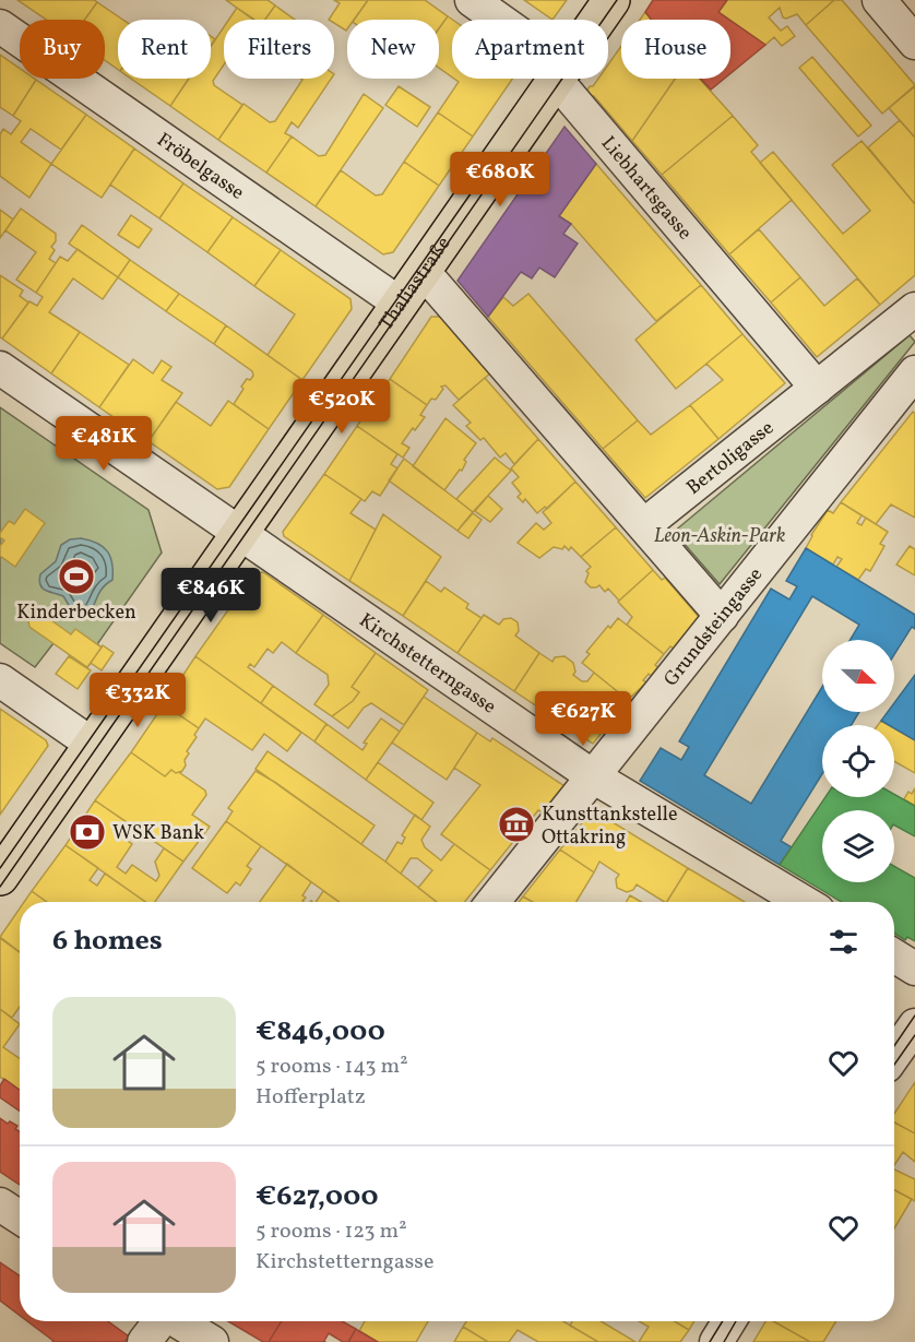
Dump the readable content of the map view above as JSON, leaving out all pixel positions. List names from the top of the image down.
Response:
{
  "streets": {
    "main road": ["Thaliastraße"],
    "street": [
      "Fröbelgasse",
      "Liebhartsgasse",
      "Bertoligasse",
      "Grundsteingasse",
      "Kirchstetterngasse"
    ]
  },
  "crossings": [
    ["Fröbelgasse", "Thaliastraße"],
    ["Liebhartsgasse", "Thaliastraße"],
    ["Liebhartsgasse", "Bertoligasse"],
    ["Thaliastraße", "Kirchstetterngasse"],
    ["Grundsteingasse", "Kirchstetterngasse"]
  ],
  "parks": ["Leon-Askin-Park"],
  "places": {
    "sports": ["Kinderbecken"],
    "museum": ["Kunsttankstelle Ottakring"],
    "bank": ["WSK Bank"]
  },
  "north": "right",
  "page": {
    "chip": [
      "Buy",
      "Rent",
      "Filters",
      "New",
      "Apartment",
      "House"
    ],
    "price": [
      "€680K",
      "€520K",
      "€481K",
      "€846K",
      "€332K",
      "€627K"
    ],
    "heading": "6 homes",
    "list": [
      {
        "name": "€846,000",
        "note": "5 rooms · 143 m² · Hofferplatz"
      },
      {
        "name": "€627,000",
        "note": "5 rooms · 123 m² · Kirchstetterngasse"
      }
    ]
  }
}
